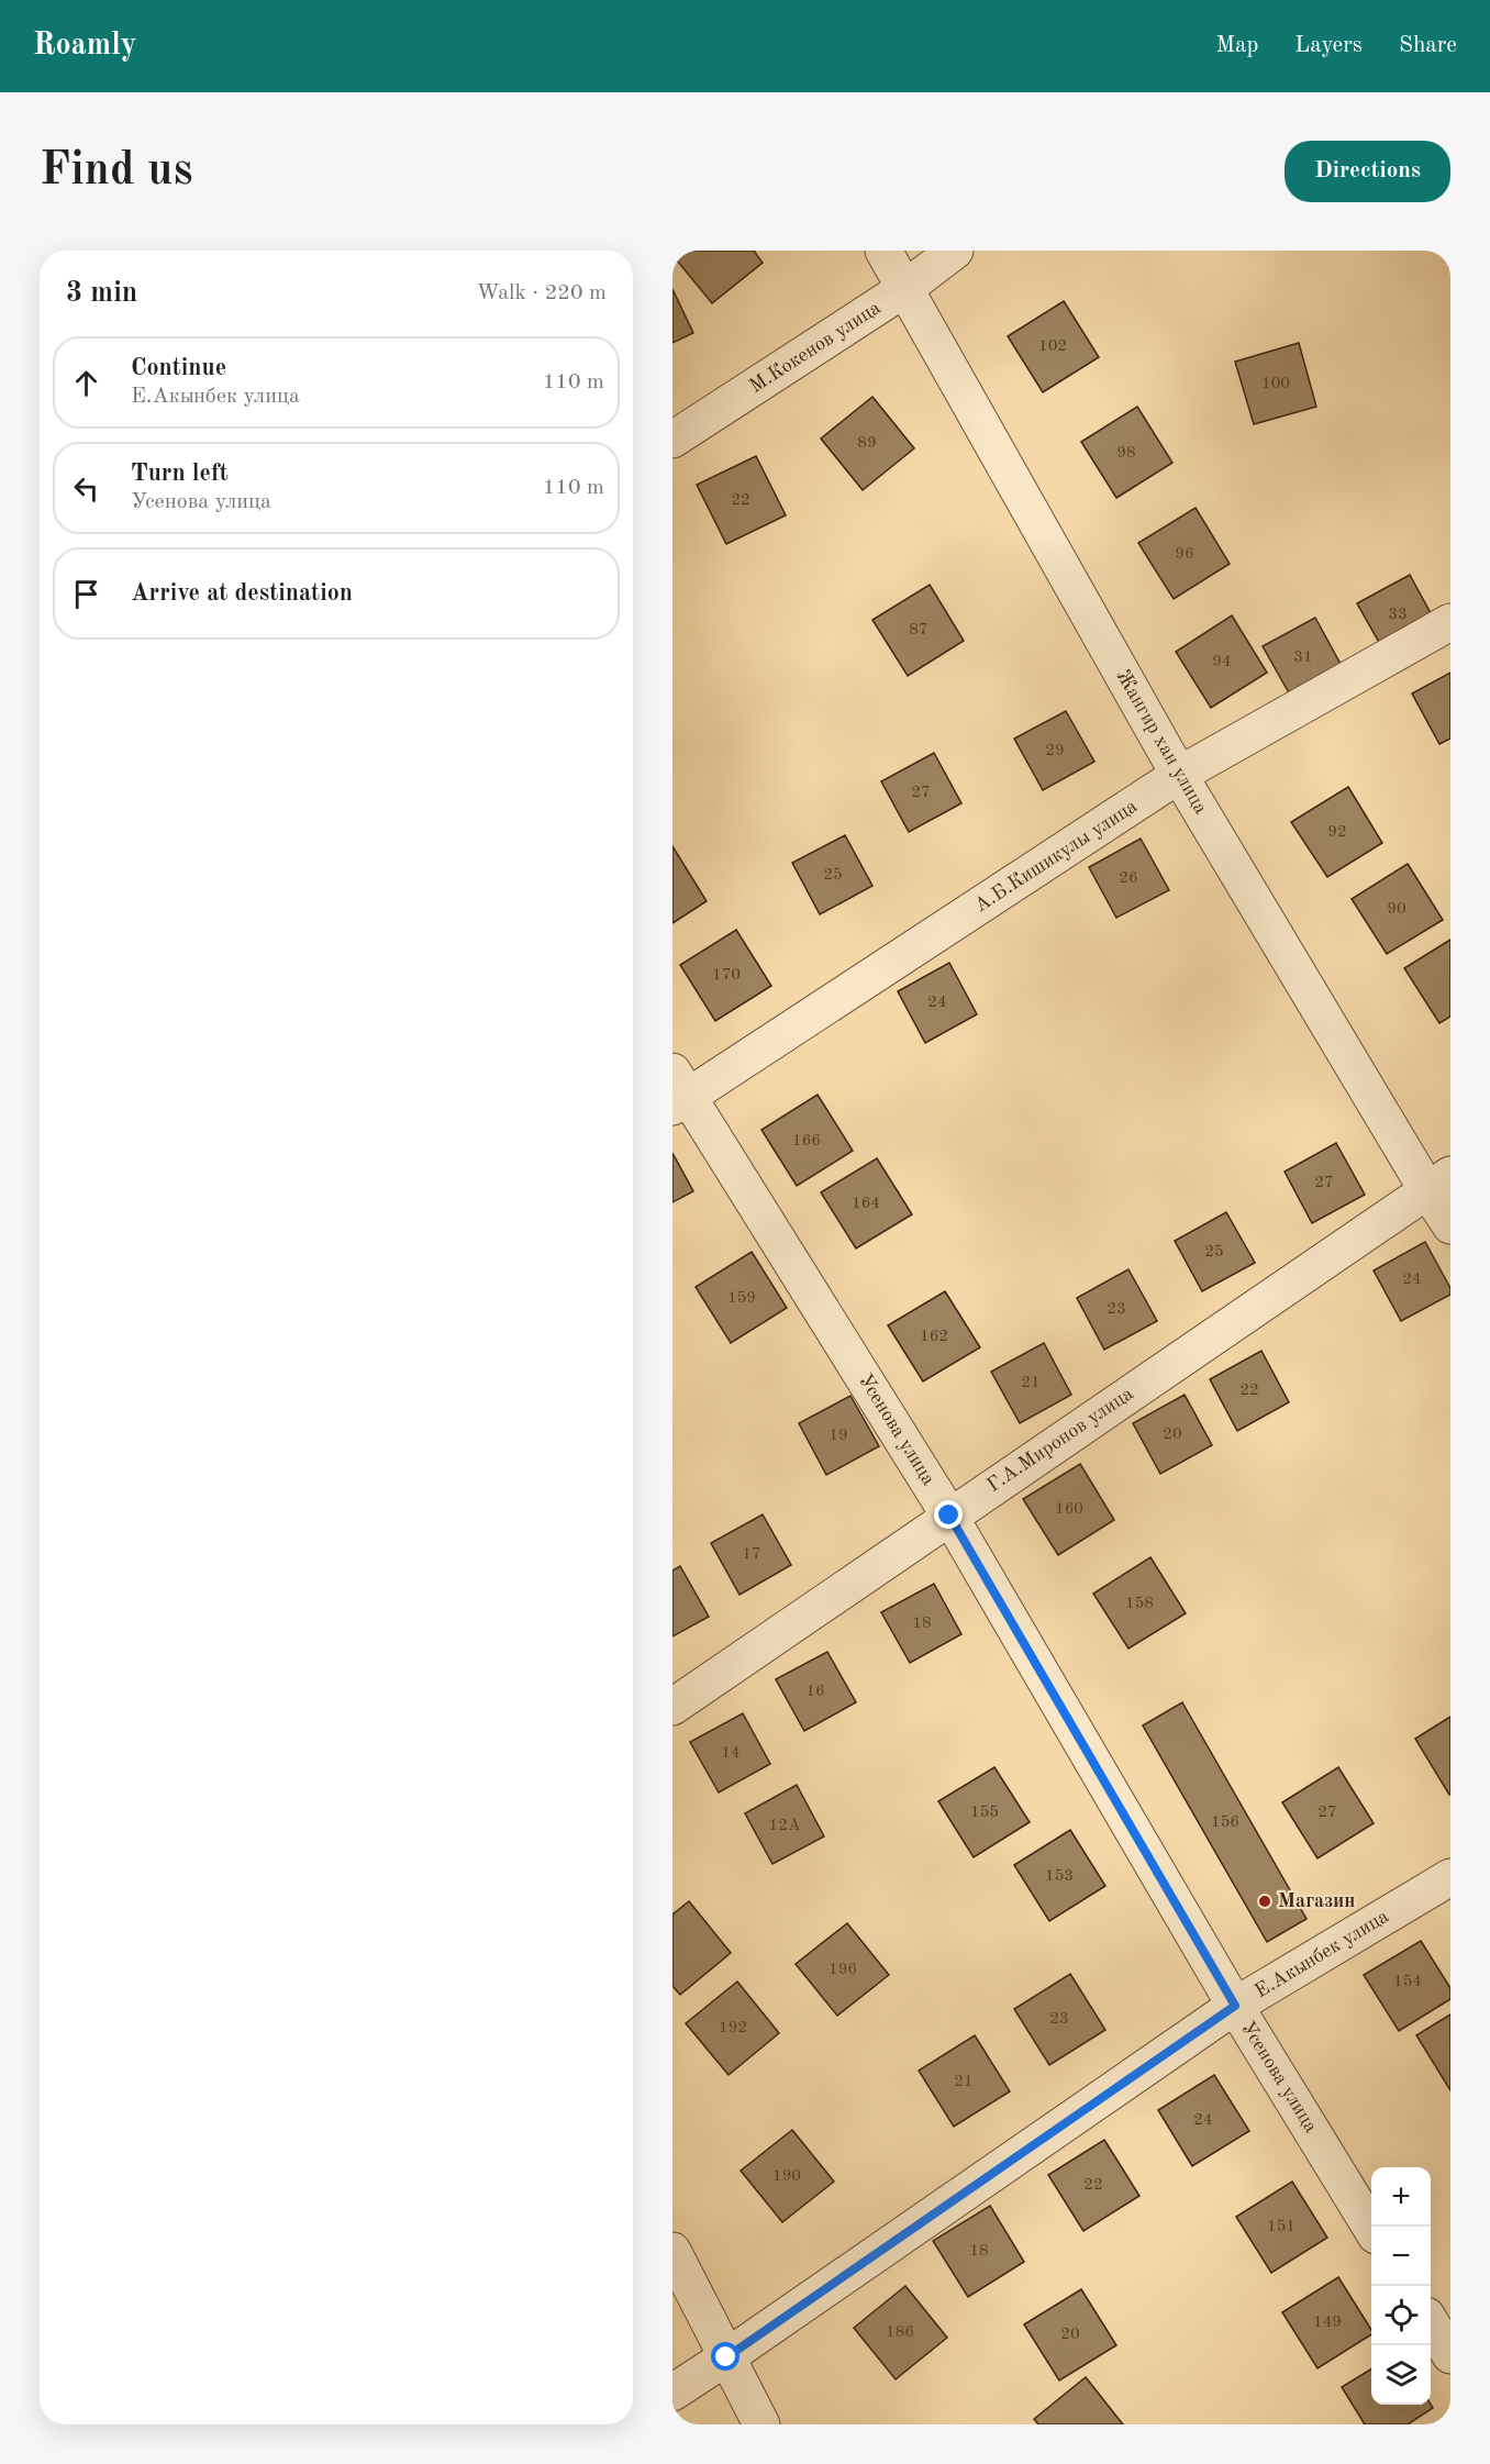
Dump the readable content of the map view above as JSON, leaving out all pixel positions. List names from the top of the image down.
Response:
{
  "streets": {
    "street": [
      "М.Кокенов улица",
      "Жангир хан улица",
      "А.Б.Кишикулы улица",
      "Усенова улица",
      "Г.А.Миронов улица",
      "Е.Акынбек улица"
    ]
  },
  "crossings": [
    ["М.Кокенов улица", "Жангир хан улица"],
    ["Жангир хан улица", "А.Б.Кишикулы улица"],
    ["Жангир хан улица", "Г.А.Миронов улица"],
    ["А.Б.Кишикулы улица", "Усенова улица"],
    ["Усенова улица", "Г.А.Миронов улица"],
    ["Усенова улица", "Е.Акынбек улица"]
  ],
  "places": ["Магазин"],
  "house_numbers": [
    "102",
    "100",
    "89",
    "98",
    "22",
    "96",
    "33",
    "87",
    "31",
    "94",
    "29",
    "27",
    "92",
    "25",
    "26",
    "90",
    "170",
    "24",
    "166",
    "27",
    "164",
    "25",
    "24",
    "159",
    "23",
    "162",
    "21",
    "22",
    "20",
    "19",
    "160",
    "17",
    "158",
    "18",
    "16",
    "14",
    "155",
    "27",
    "156",
    "12А",
    "153",
    "196",
    "154",
    "23",
    "192",
    "21",
    "24",
    "190",
    "22",
    "151",
    "18",
    "149",
    "186",
    "20"
  ],
  "page": {
    "header": "Roamly",
    "nav": ["Map", "Layers", "Share"],
    "buttons": "Directions",
    "title": "Find us",
    "heading": ["3 min", "Walk · 220 m"],
    "list": [
      ["Continue", "Е.Акынбек улица", "110 m"],
      ["Turn left", "Усенова улица", "110 m"],
      "Arrive at destination"
    ],
    "map_buttons": ["+", "−"]
  }
}
